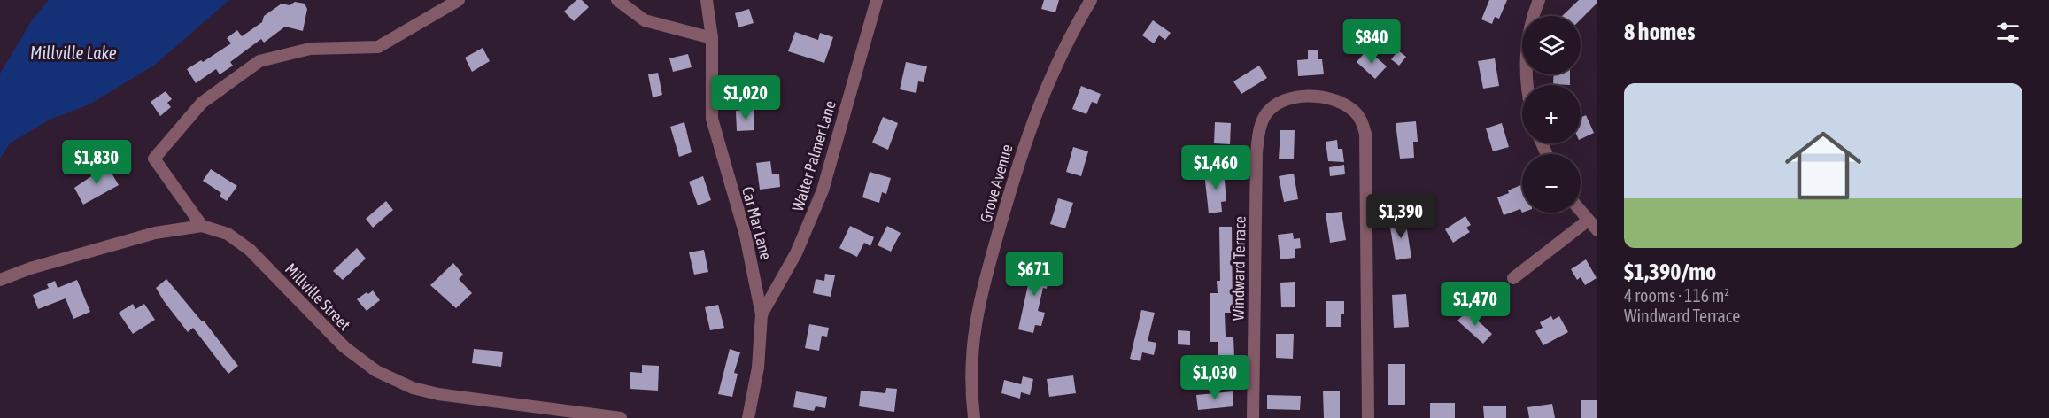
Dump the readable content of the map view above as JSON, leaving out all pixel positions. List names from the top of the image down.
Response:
{
  "streets": {
    "street": [
      "Walter Palmer Lane",
      "Grove Avenue",
      "Car Mar Lane",
      "Windward Terrace",
      "Millville Street"
    ]
  },
  "crossings": [
    ["Walter Palmer Lane", "Car Mar Lane"]
  ],
  "water": ["Millville Lake"],
  "page": {
    "heading": "8 homes",
    "map_buttons": ["+", "−"],
    "price": [
      "$840",
      "$1,020",
      "$1,830",
      "$1,460",
      "$1,390",
      "$671",
      "$1,470",
      "$1,030"
    ],
    "list": [
      {
        "name": "$1,390/mo",
        "note": "4 rooms · 116 m² · Windward Terrace"
      }
    ]
  }
}
